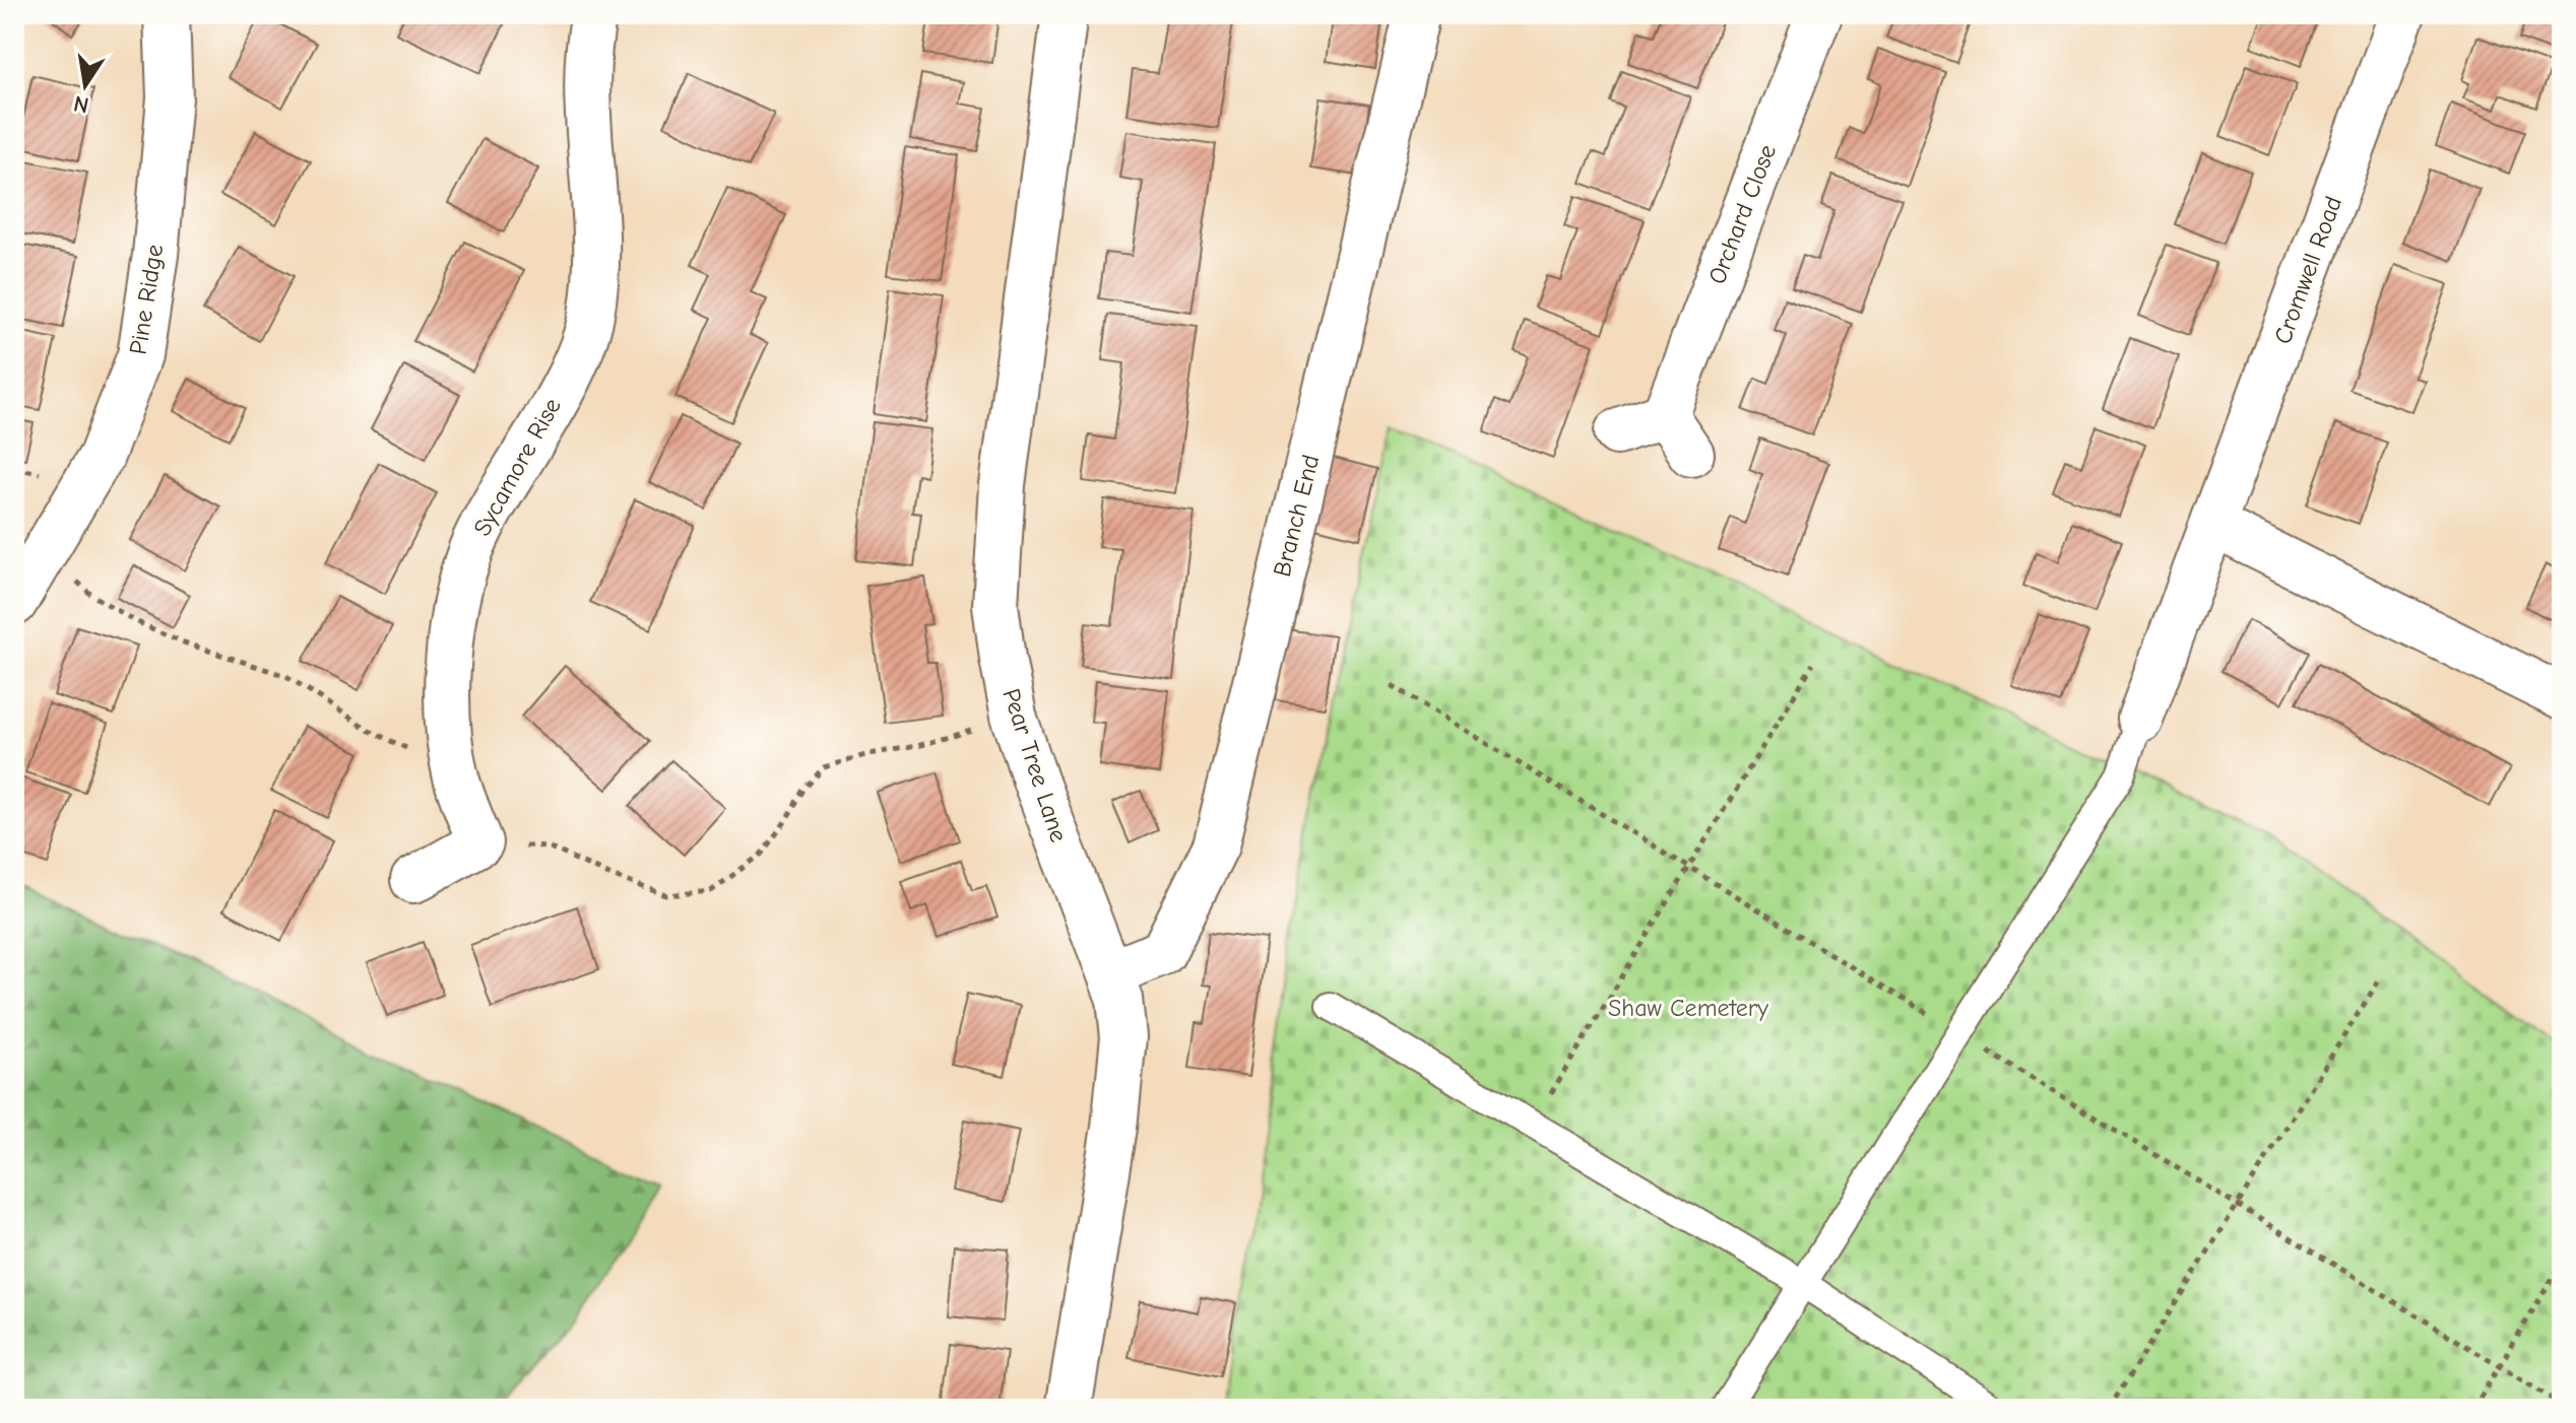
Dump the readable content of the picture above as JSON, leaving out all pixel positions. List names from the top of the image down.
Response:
{
  "streets": {
    "street": [
      "Orchard Close",
      "Cromwell Road",
      "Pine Ridge",
      "Sycamore Rise",
      "Branch End",
      "Pear Tree Lane"
    ]
  },
  "crossings": [
    ["Branch End", "Pear Tree Lane"]
  ],
  "parks": ["Shaw Cemetery"],
  "north": "bottom"
}
